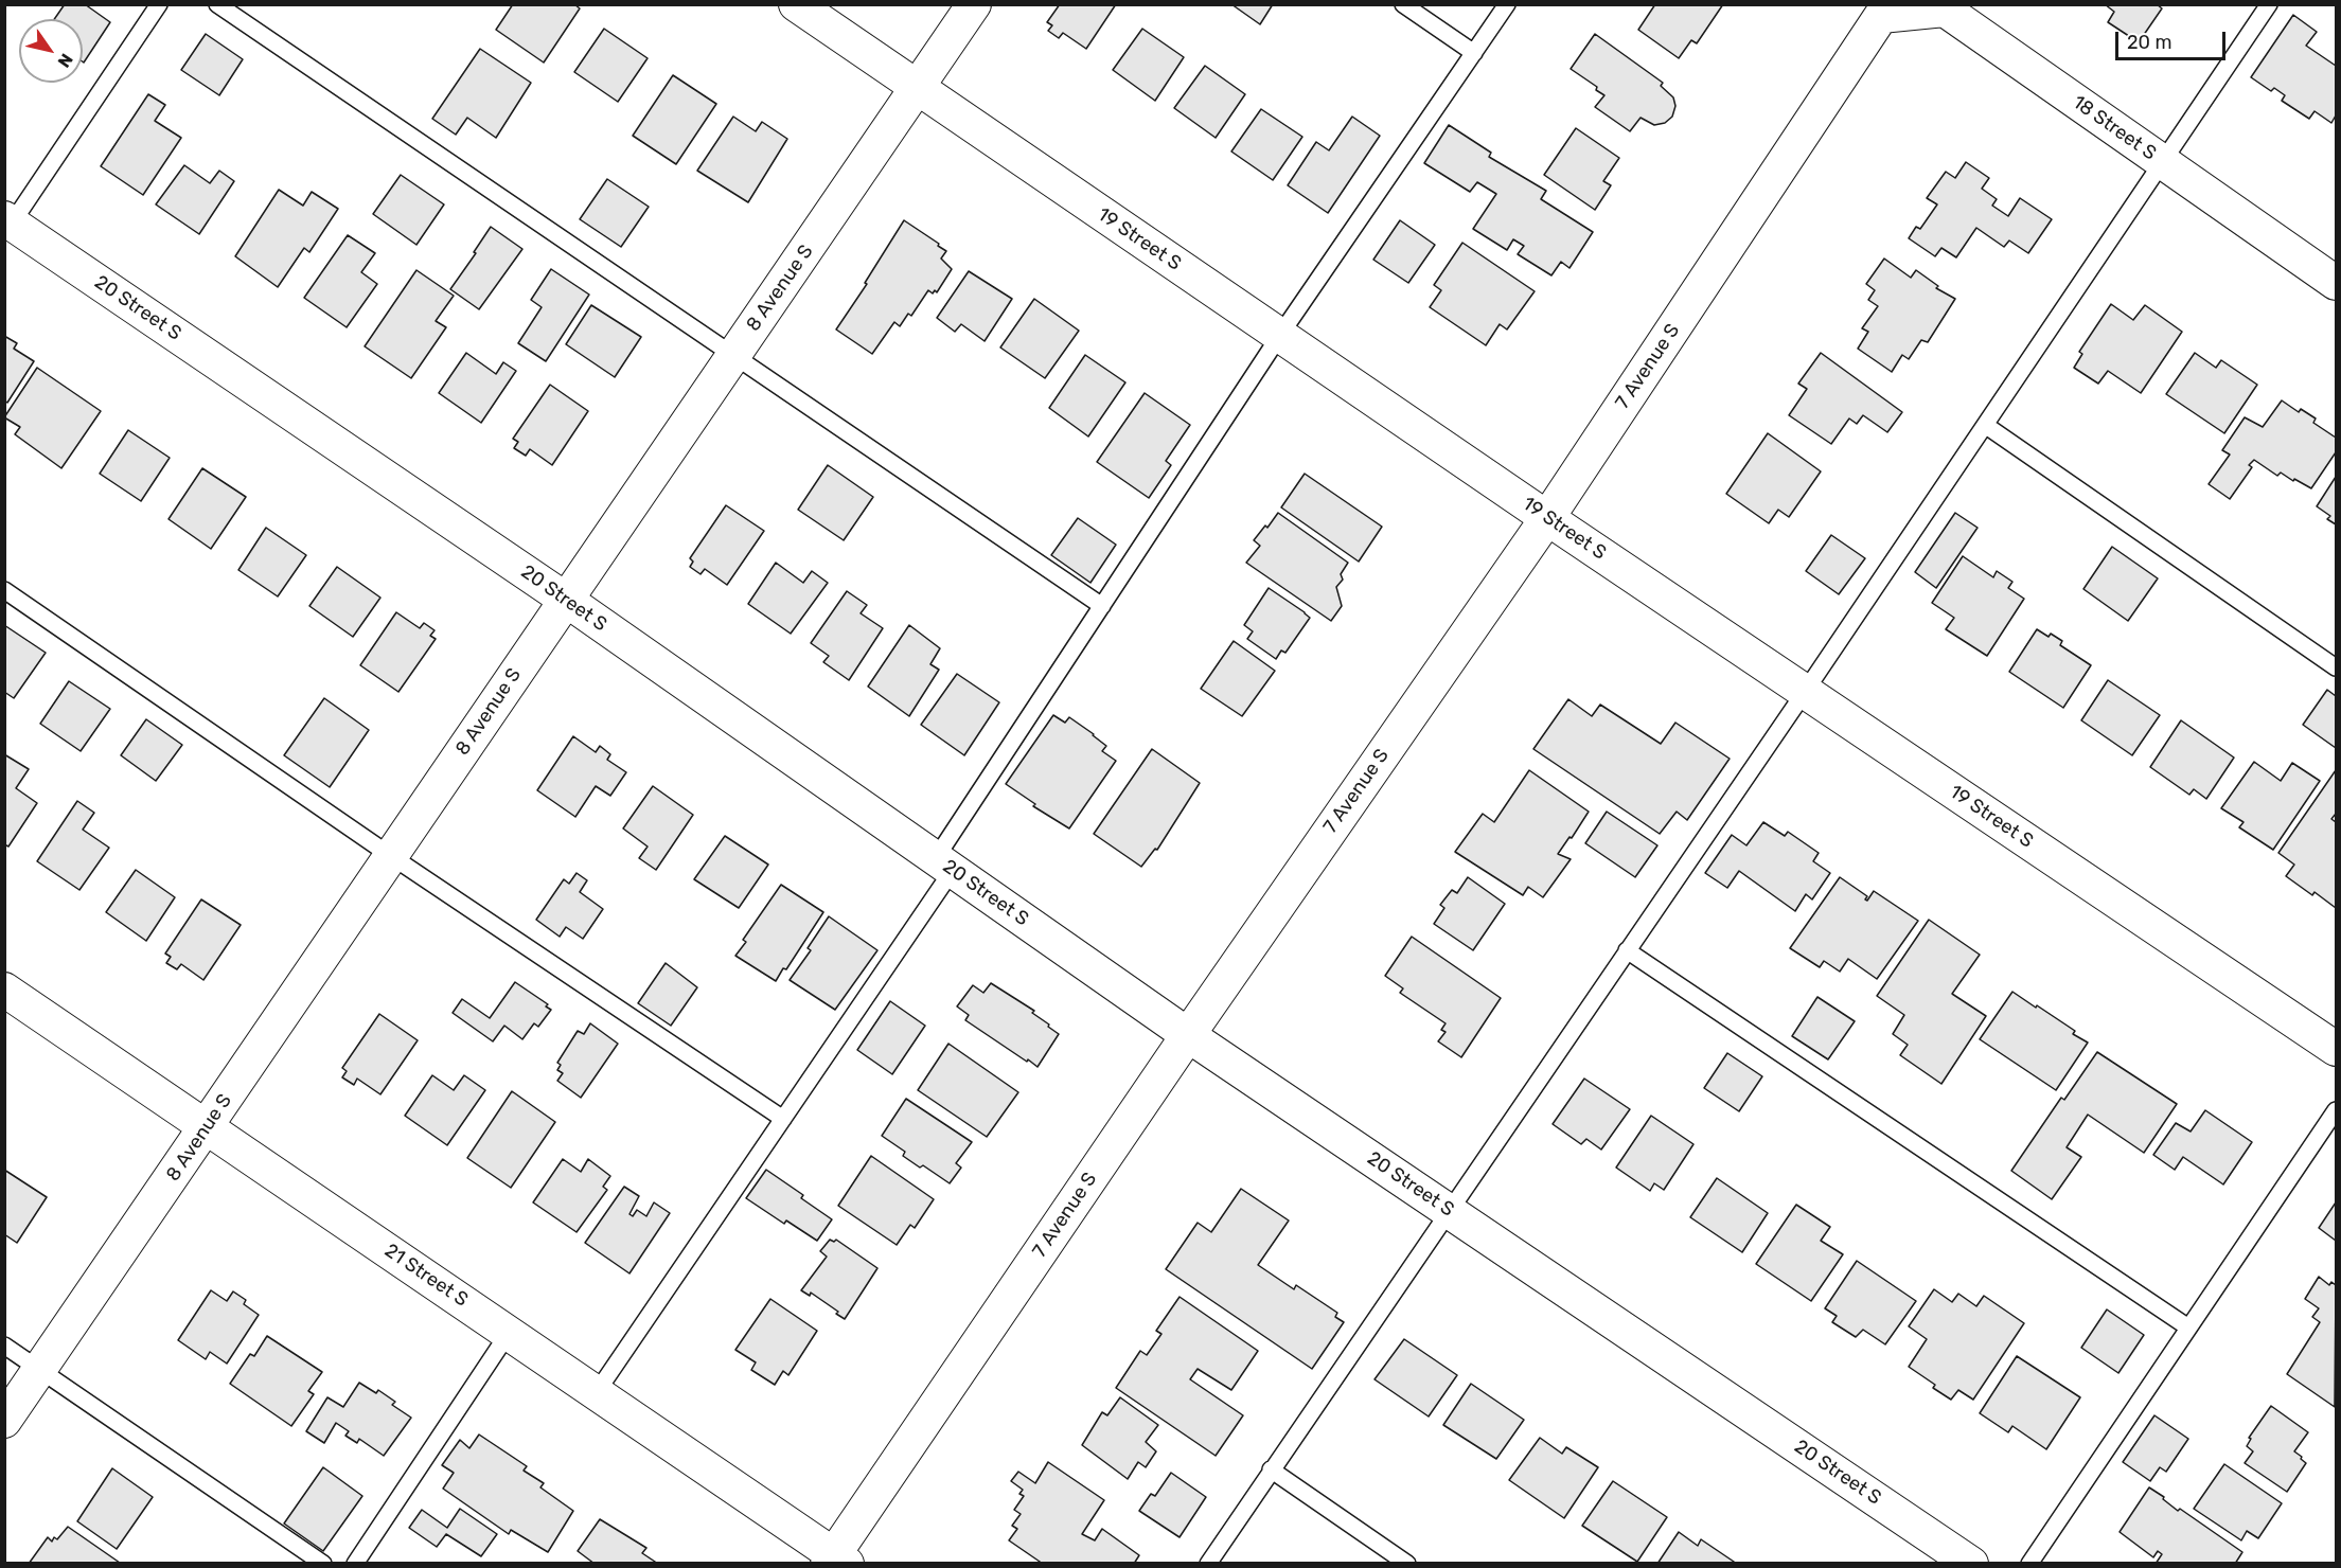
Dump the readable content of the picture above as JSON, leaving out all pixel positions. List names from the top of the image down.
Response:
{
  "streets": {
    "street": [
      "18 Street S",
      "19 Street S",
      "8 Avenue S",
      "20 Street S",
      "7 Avenue S",
      "21 Street S"
    ]
  },
  "crossings": [
    ["18 Street S", "7 Avenue S"],
    ["19 Street S", "8 Avenue S"],
    ["19 Street S", "7 Avenue S"],
    ["8 Avenue S", "20 Street S"],
    ["8 Avenue S", "21 Street S"],
    ["20 Street S", "7 Avenue S"],
    ["7 Avenue S", "21 Street S"]
  ],
  "scale_bar": "20 m",
  "north": "bottom right"
}
